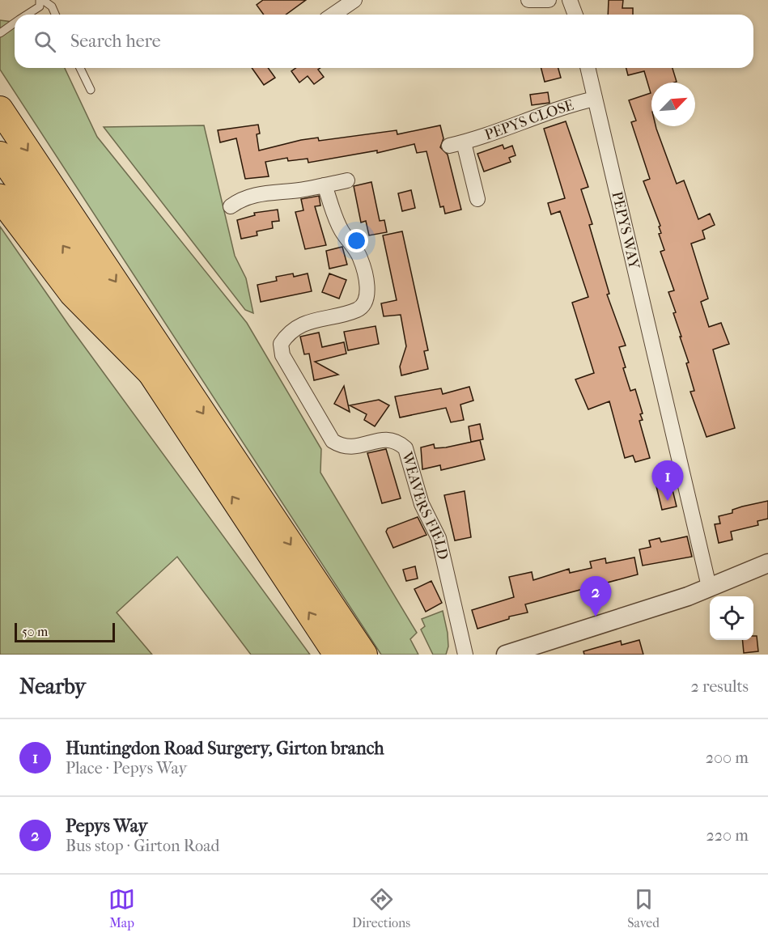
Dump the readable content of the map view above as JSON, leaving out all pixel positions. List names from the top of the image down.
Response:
{
  "streets": {
    "street": ["PEPYS CLOSE", "PEPYS WAY", "WEAVERS FIELD"]
  },
  "crossings": [
    ["PEPYS CLOSE", "PEPYS WAY"]
  ],
  "scale_bar": "50 m",
  "north": "top right",
  "page": {
    "search": "Search here",
    "pins": ["1", "2"],
    "scale": "50 m",
    "heading": ["Nearby", "2 results"],
    "list": [
      {
        "mark": "1",
        "name": "Huntingdon Road Surgery, Girton branch",
        "note": "Place · Pepys Way",
        "value": "200 m"
      },
      {
        "mark": "2",
        "name": "Pepys Way",
        "note": "Bus stop · Girton Road",
        "value": "220 m"
      }
    ],
    "nav": ["Map", "Directions", "Saved"]
  }
}
